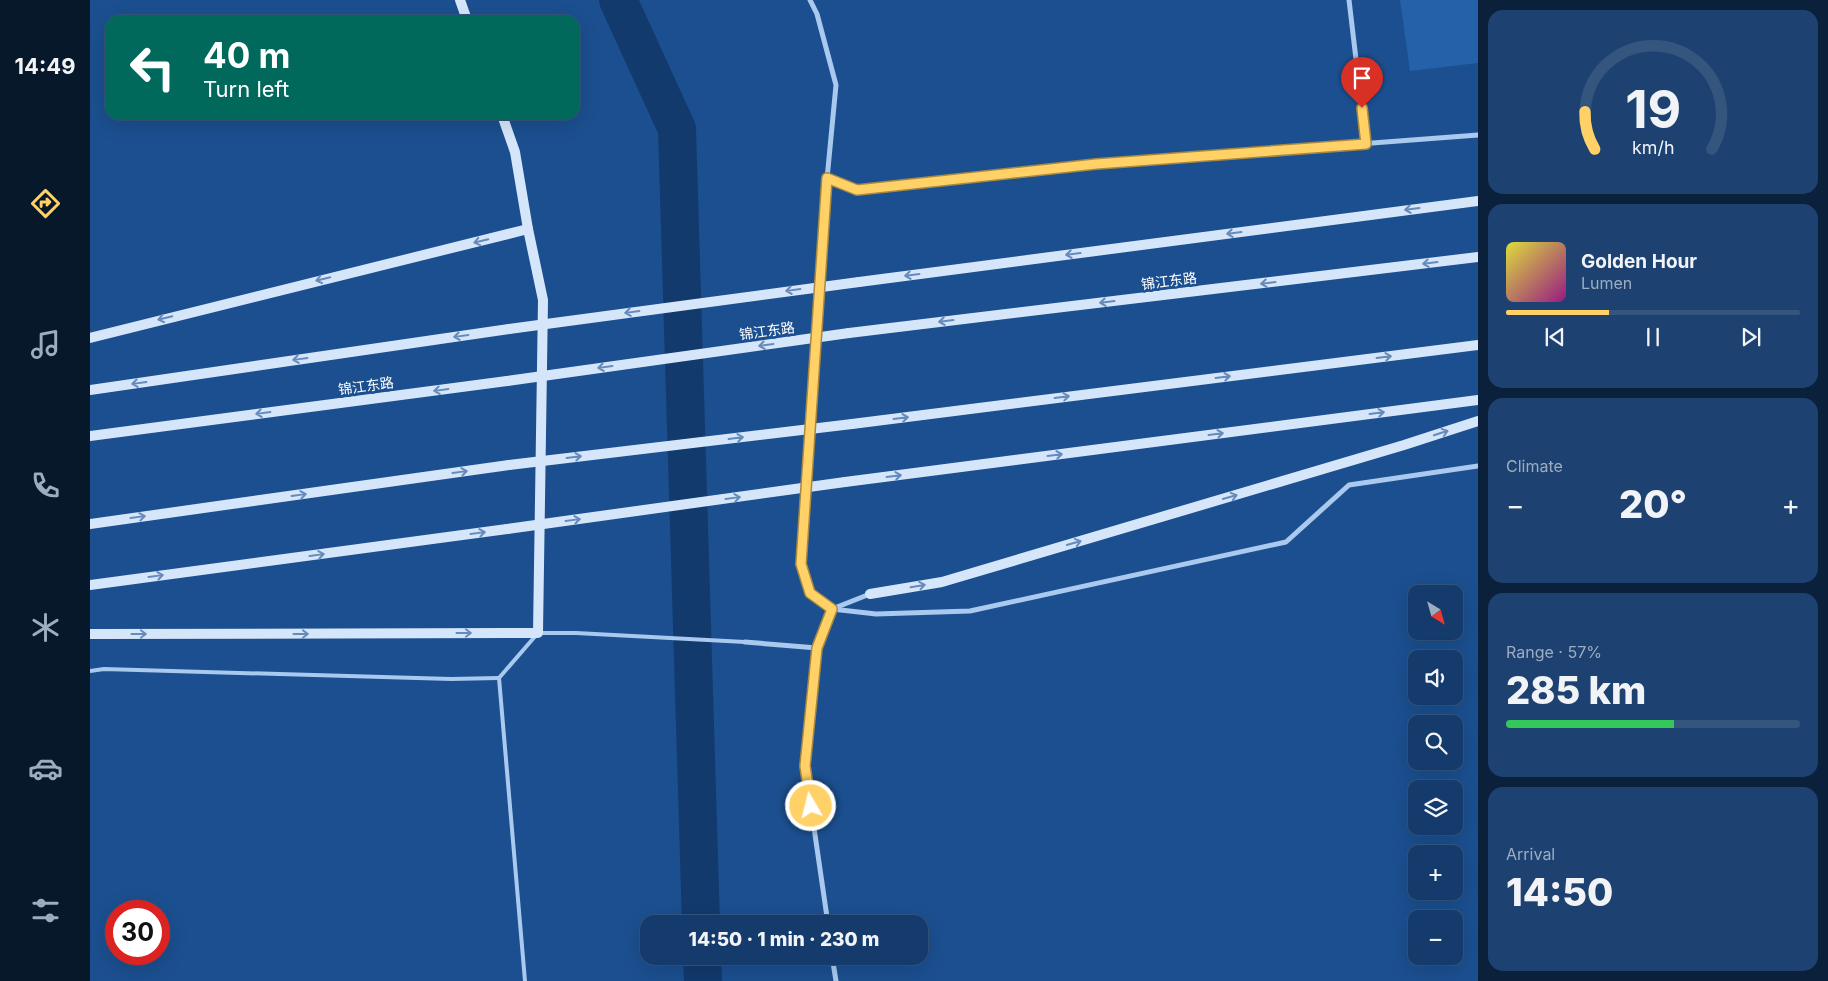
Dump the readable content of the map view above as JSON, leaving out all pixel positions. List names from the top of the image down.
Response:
{
  "streets": {
    "main road": ["锦江东路"]
  },
  "north": "bottom right",
  "page": {
    "tabs": "14:49",
    "turn": ["40 m", "Turn left"],
    "song": ["Golden Hour", "Lumen"],
    "tile": [
      "Climate",
      ["Range · 57%", "285 km"],
      ["Arrival", "14:50"]
    ],
    "heat": ["−", "20°", "+"],
    "map_buttons": ["+", "−"],
    "limit": "30",
    "trip": "14:50 · 1 min · 230 m",
    "gauge": ["19", "km/h"]
  }
}
